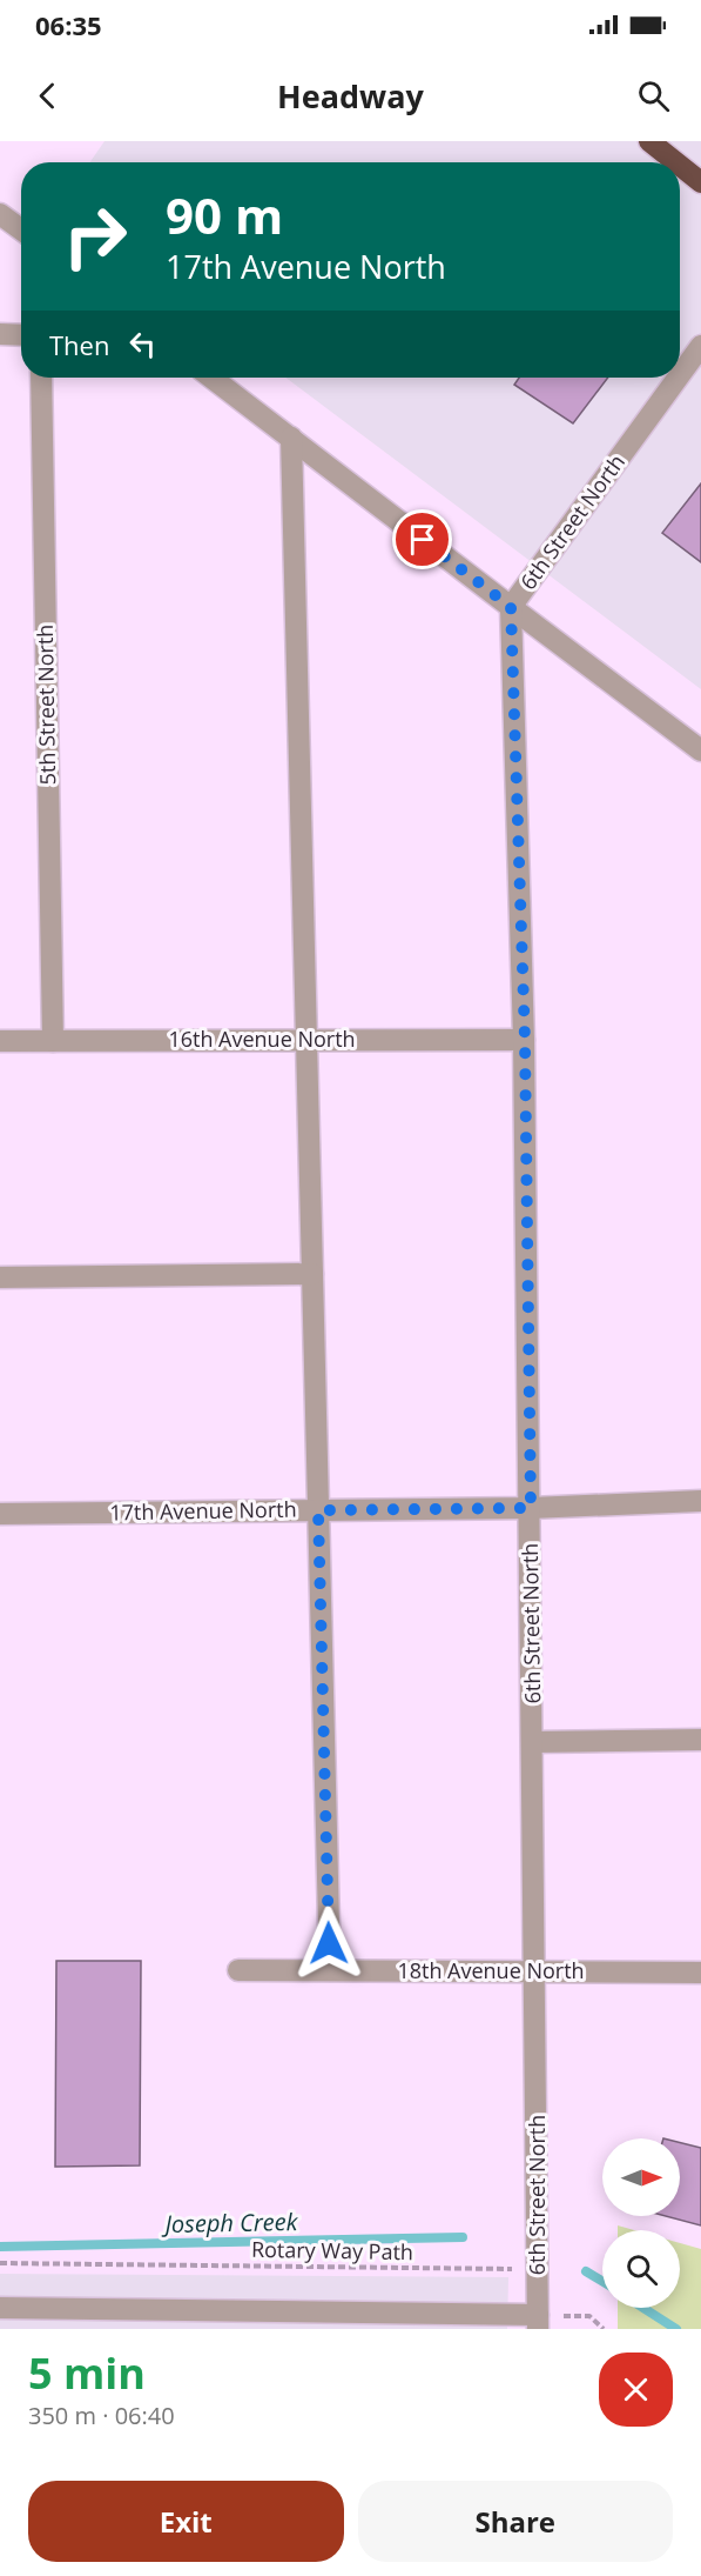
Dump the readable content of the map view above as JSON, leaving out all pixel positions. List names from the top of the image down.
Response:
{
  "streets": {
    "street": [
      "6th Street North",
      "5th Street North",
      "16th Avenue North",
      "17th Avenue North",
      "18th Avenue North"
    ],
    "path": ["Rotary Way Path"]
  },
  "crossings": [
    ["6th Street North", "16th Avenue North"],
    ["6th Street North", "17th Avenue North"],
    ["6th Street North", "18th Avenue North"],
    ["6th Street North", "Rotary Way Path"],
    ["5th Street North", "16th Avenue North"]
  ],
  "water": ["Joseph Creek"],
  "north": "right",
  "page": {
    "status": "06:35",
    "header": "Headway",
    "turn": ["90 m", "17th Avenue North"],
    "then": "Then",
    "heading": ["5 min", "350 m · 06:40"],
    "buttons": ["Exit", "Share"]
  }
}
